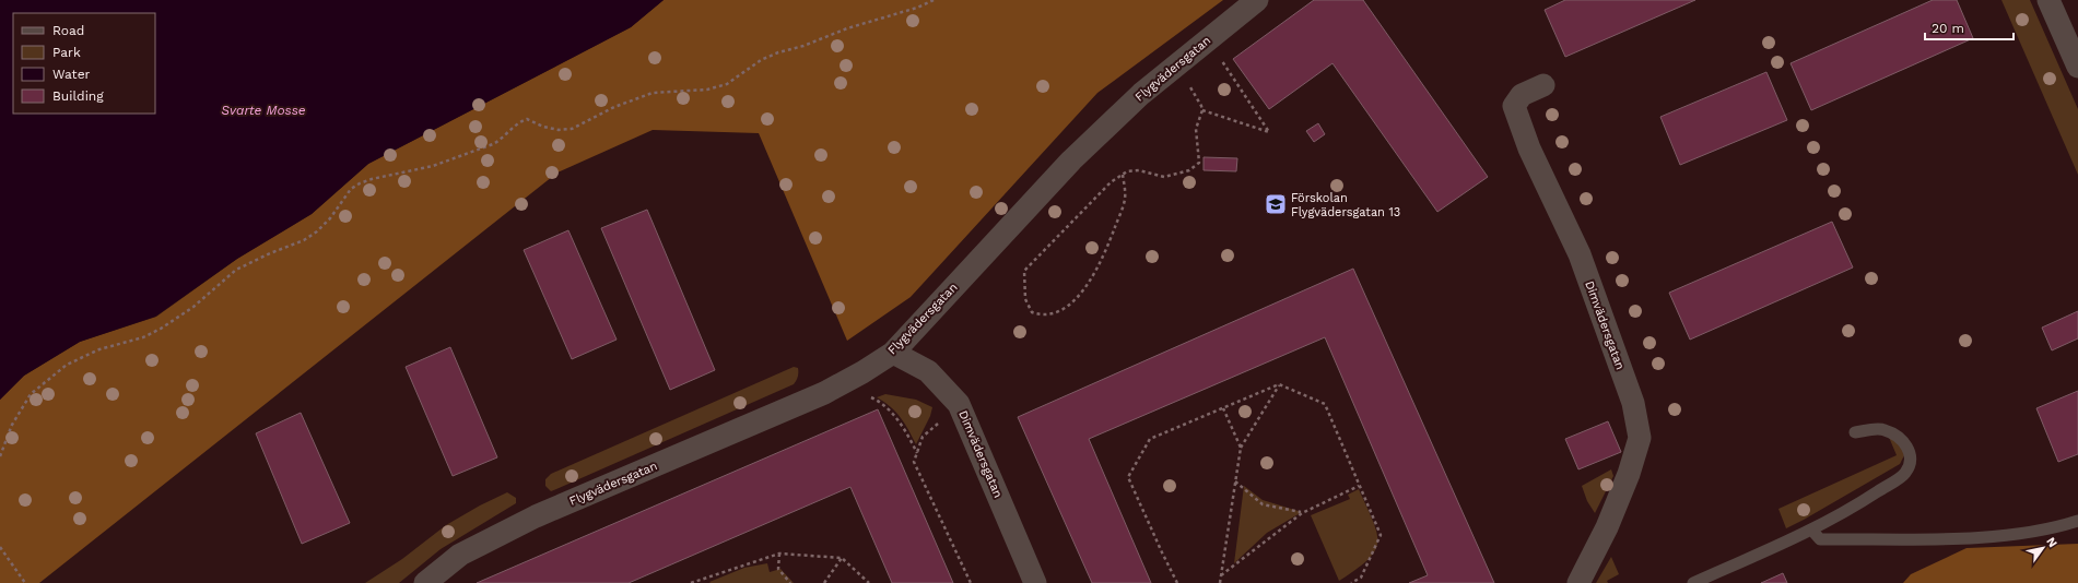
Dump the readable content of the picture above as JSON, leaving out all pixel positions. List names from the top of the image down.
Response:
{
  "streets": {
    "street": ["Flygvädersgatan", "Dimvädersgatan"]
  },
  "crossings": [
    ["Flygvädersgatan", "Dimvädersgatan"]
  ],
  "water": ["Svarte Mosse"],
  "places": {
    "school or university": ["Förskolan Flygvädersgatan 13"]
  },
  "legend": [
    "Road",
    "Park",
    "Water",
    "Building"
  ],
  "scale_bar": "20 m",
  "north": "top right"
}
